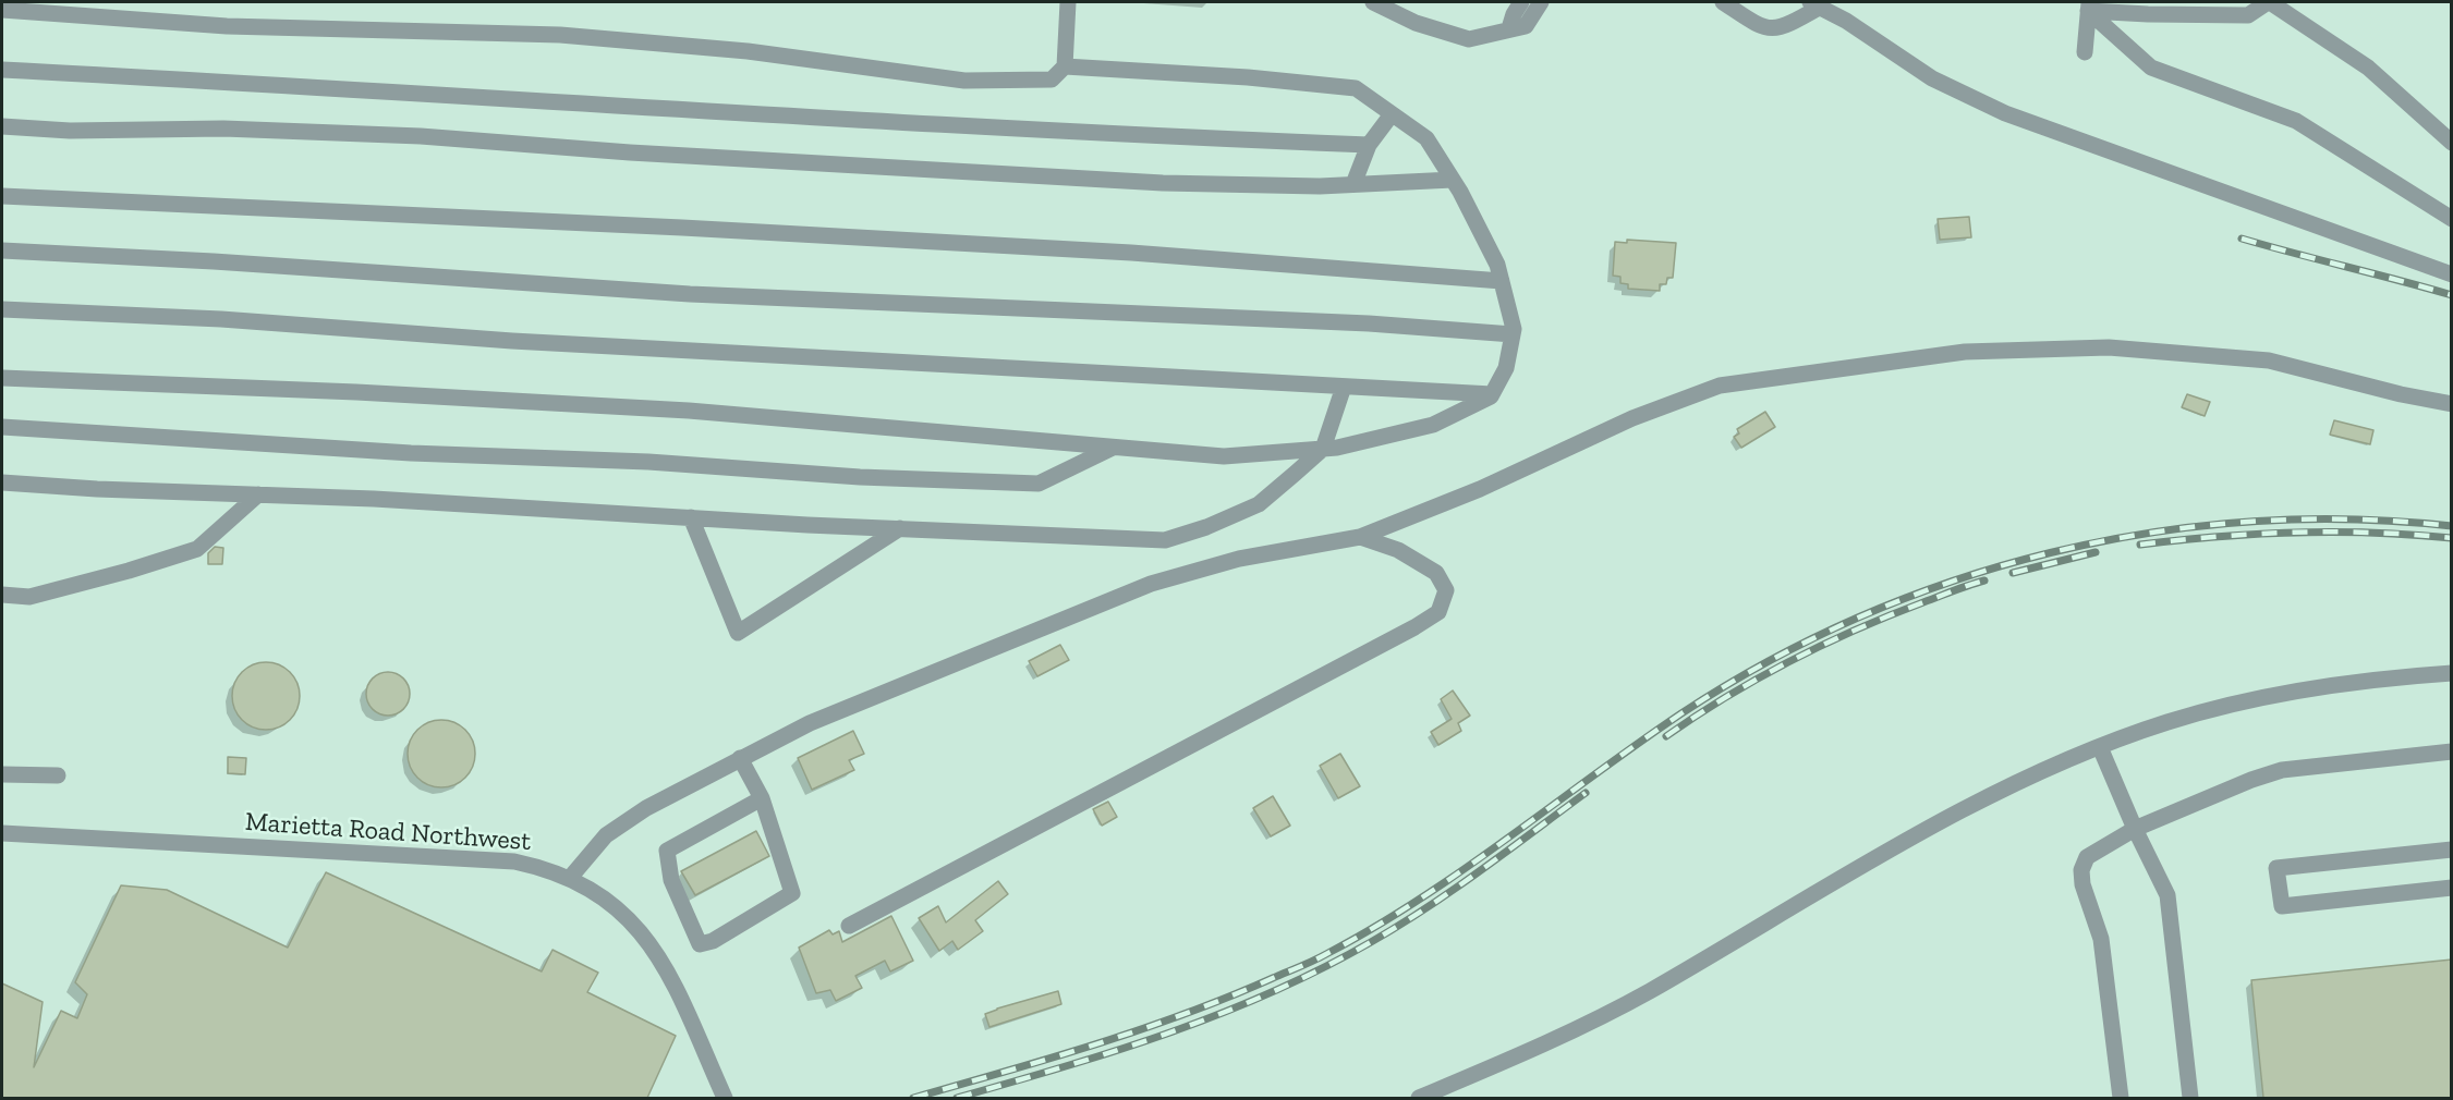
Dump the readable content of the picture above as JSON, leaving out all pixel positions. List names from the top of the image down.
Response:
{
  "streets": {
    "street": ["Marietta Road Northwest"]
  }
}
